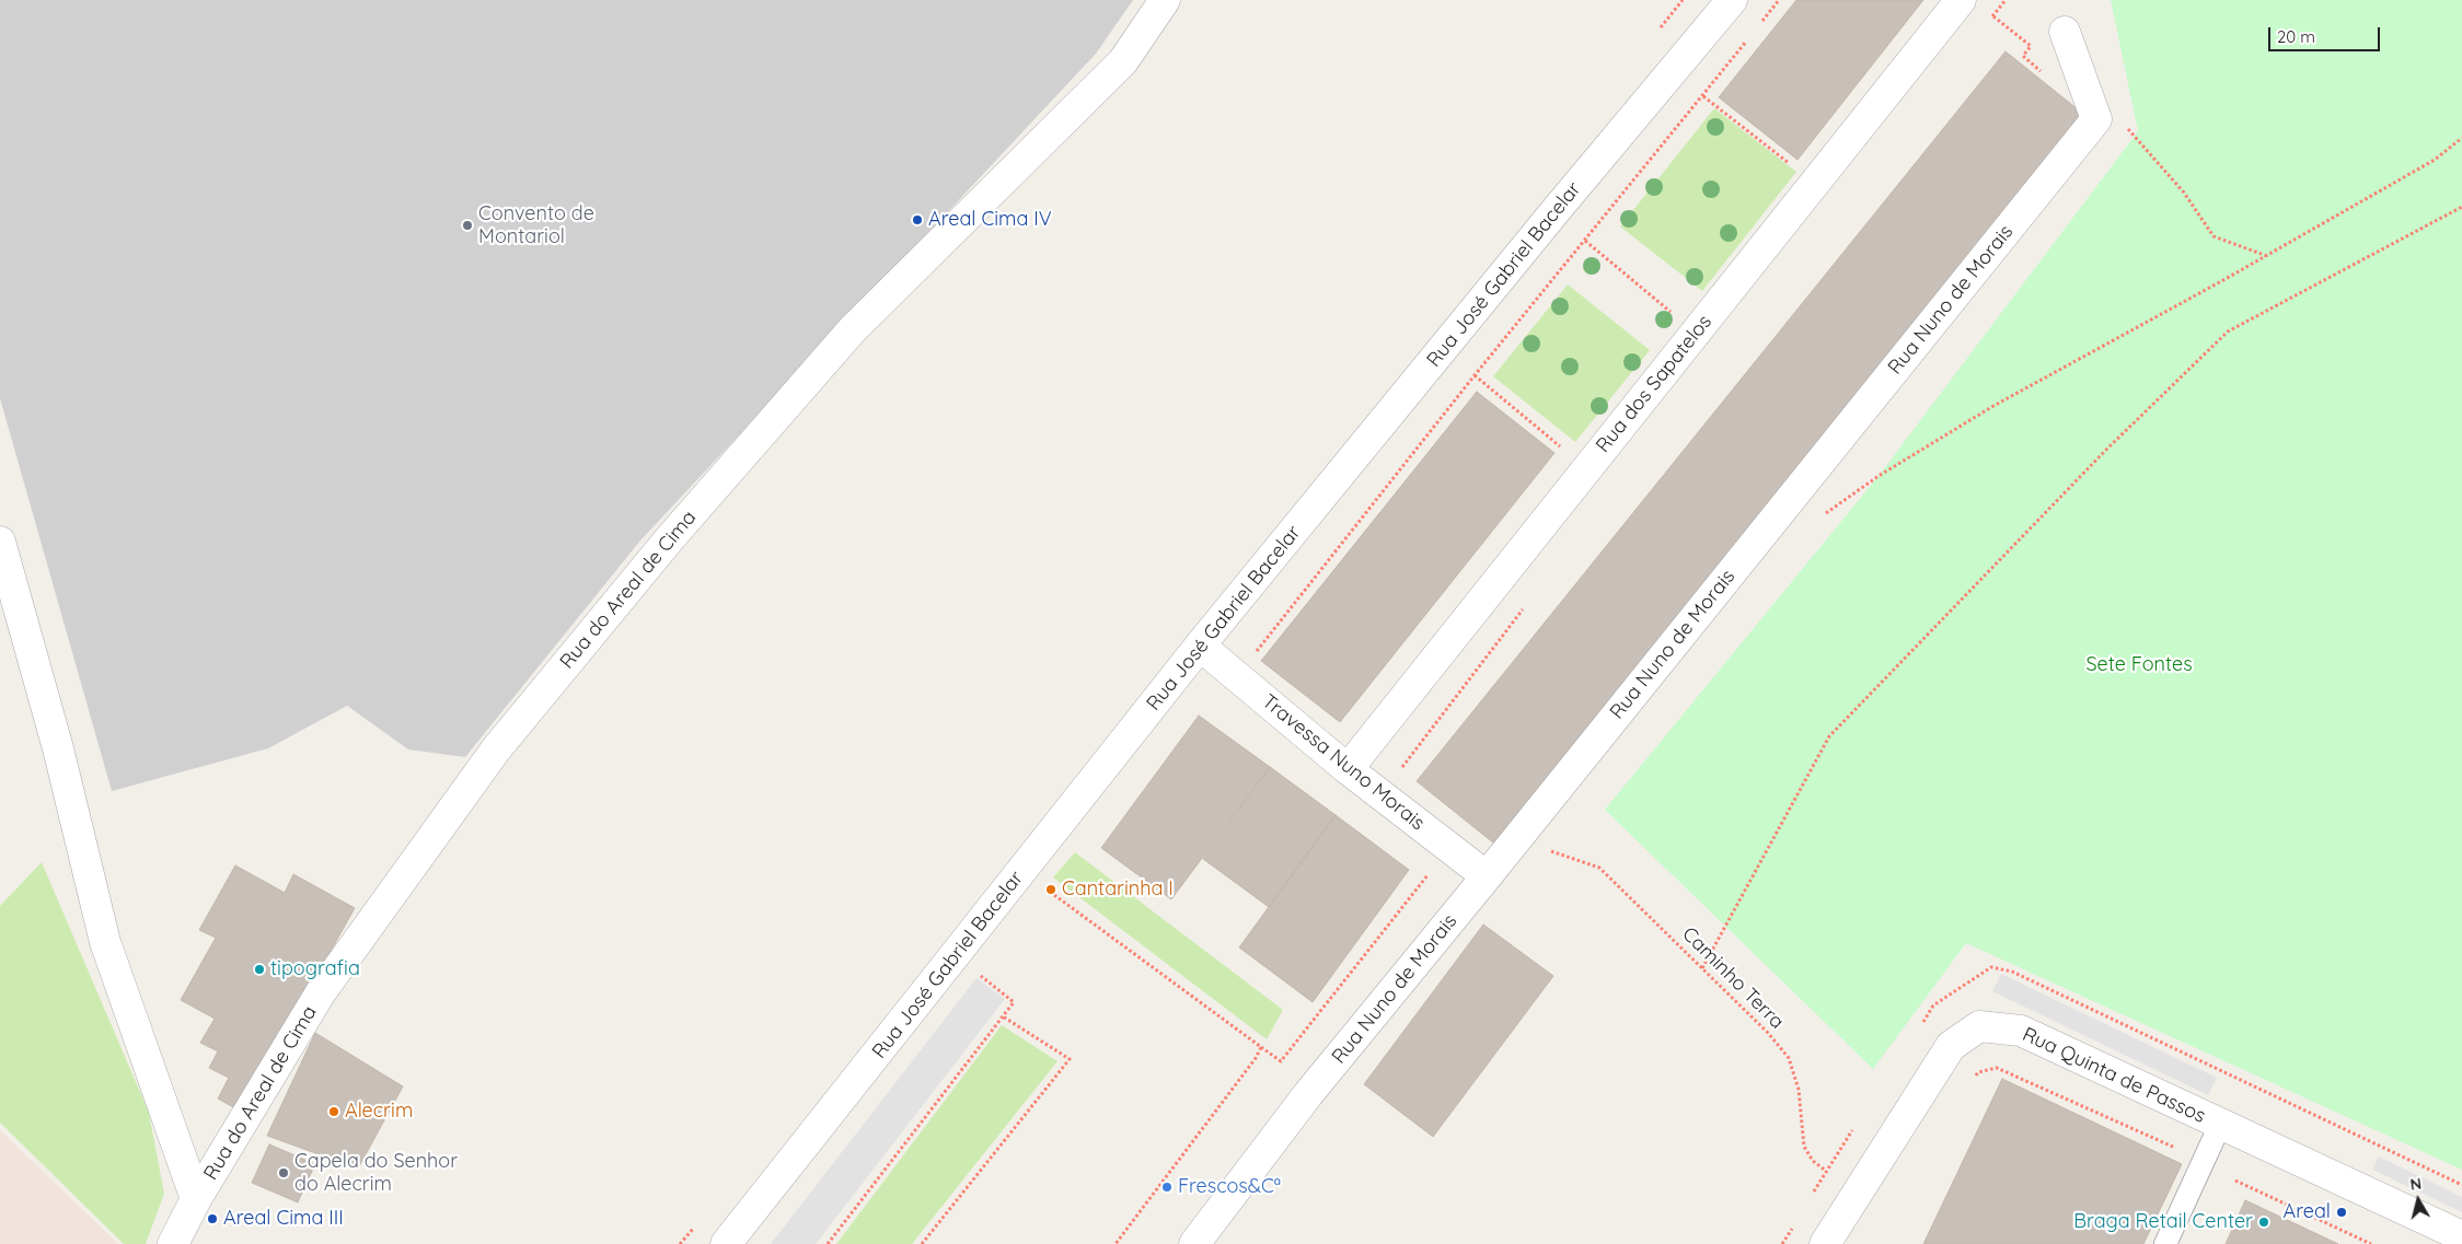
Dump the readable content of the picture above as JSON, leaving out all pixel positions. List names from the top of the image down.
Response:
{
  "streets": {
    "street": [
      "Rua José Gabriel Bacelar",
      "Rua Nuno de Morais",
      "Rua dos Sapatelos",
      "Rua do Areal de Cima",
      "Travessa Nuno Morais",
      "Rua Quinta de Passos"
    ],
    "path": ["Caminho Terra"]
  },
  "crossings": [
    ["Rua José Gabriel Bacelar", "Travessa Nuno Morais"],
    ["Rua Nuno de Morais", "Travessa Nuno Morais"],
    ["Rua dos Sapatelos", "Travessa Nuno Morais"]
  ],
  "parks": ["Sete Fontes"],
  "places": [
    "Areal Cima IV",
    "Convento de Montariol",
    "Cantarinha I",
    "tipografia",
    "Alecrim",
    "Capela do Senhor do Alecrim",
    "Frescos&Cª",
    "Areal",
    "Areal Cima III",
    "Braga Retail Center"
  ],
  "scale_bar": "20 m",
  "north": "top"
}
